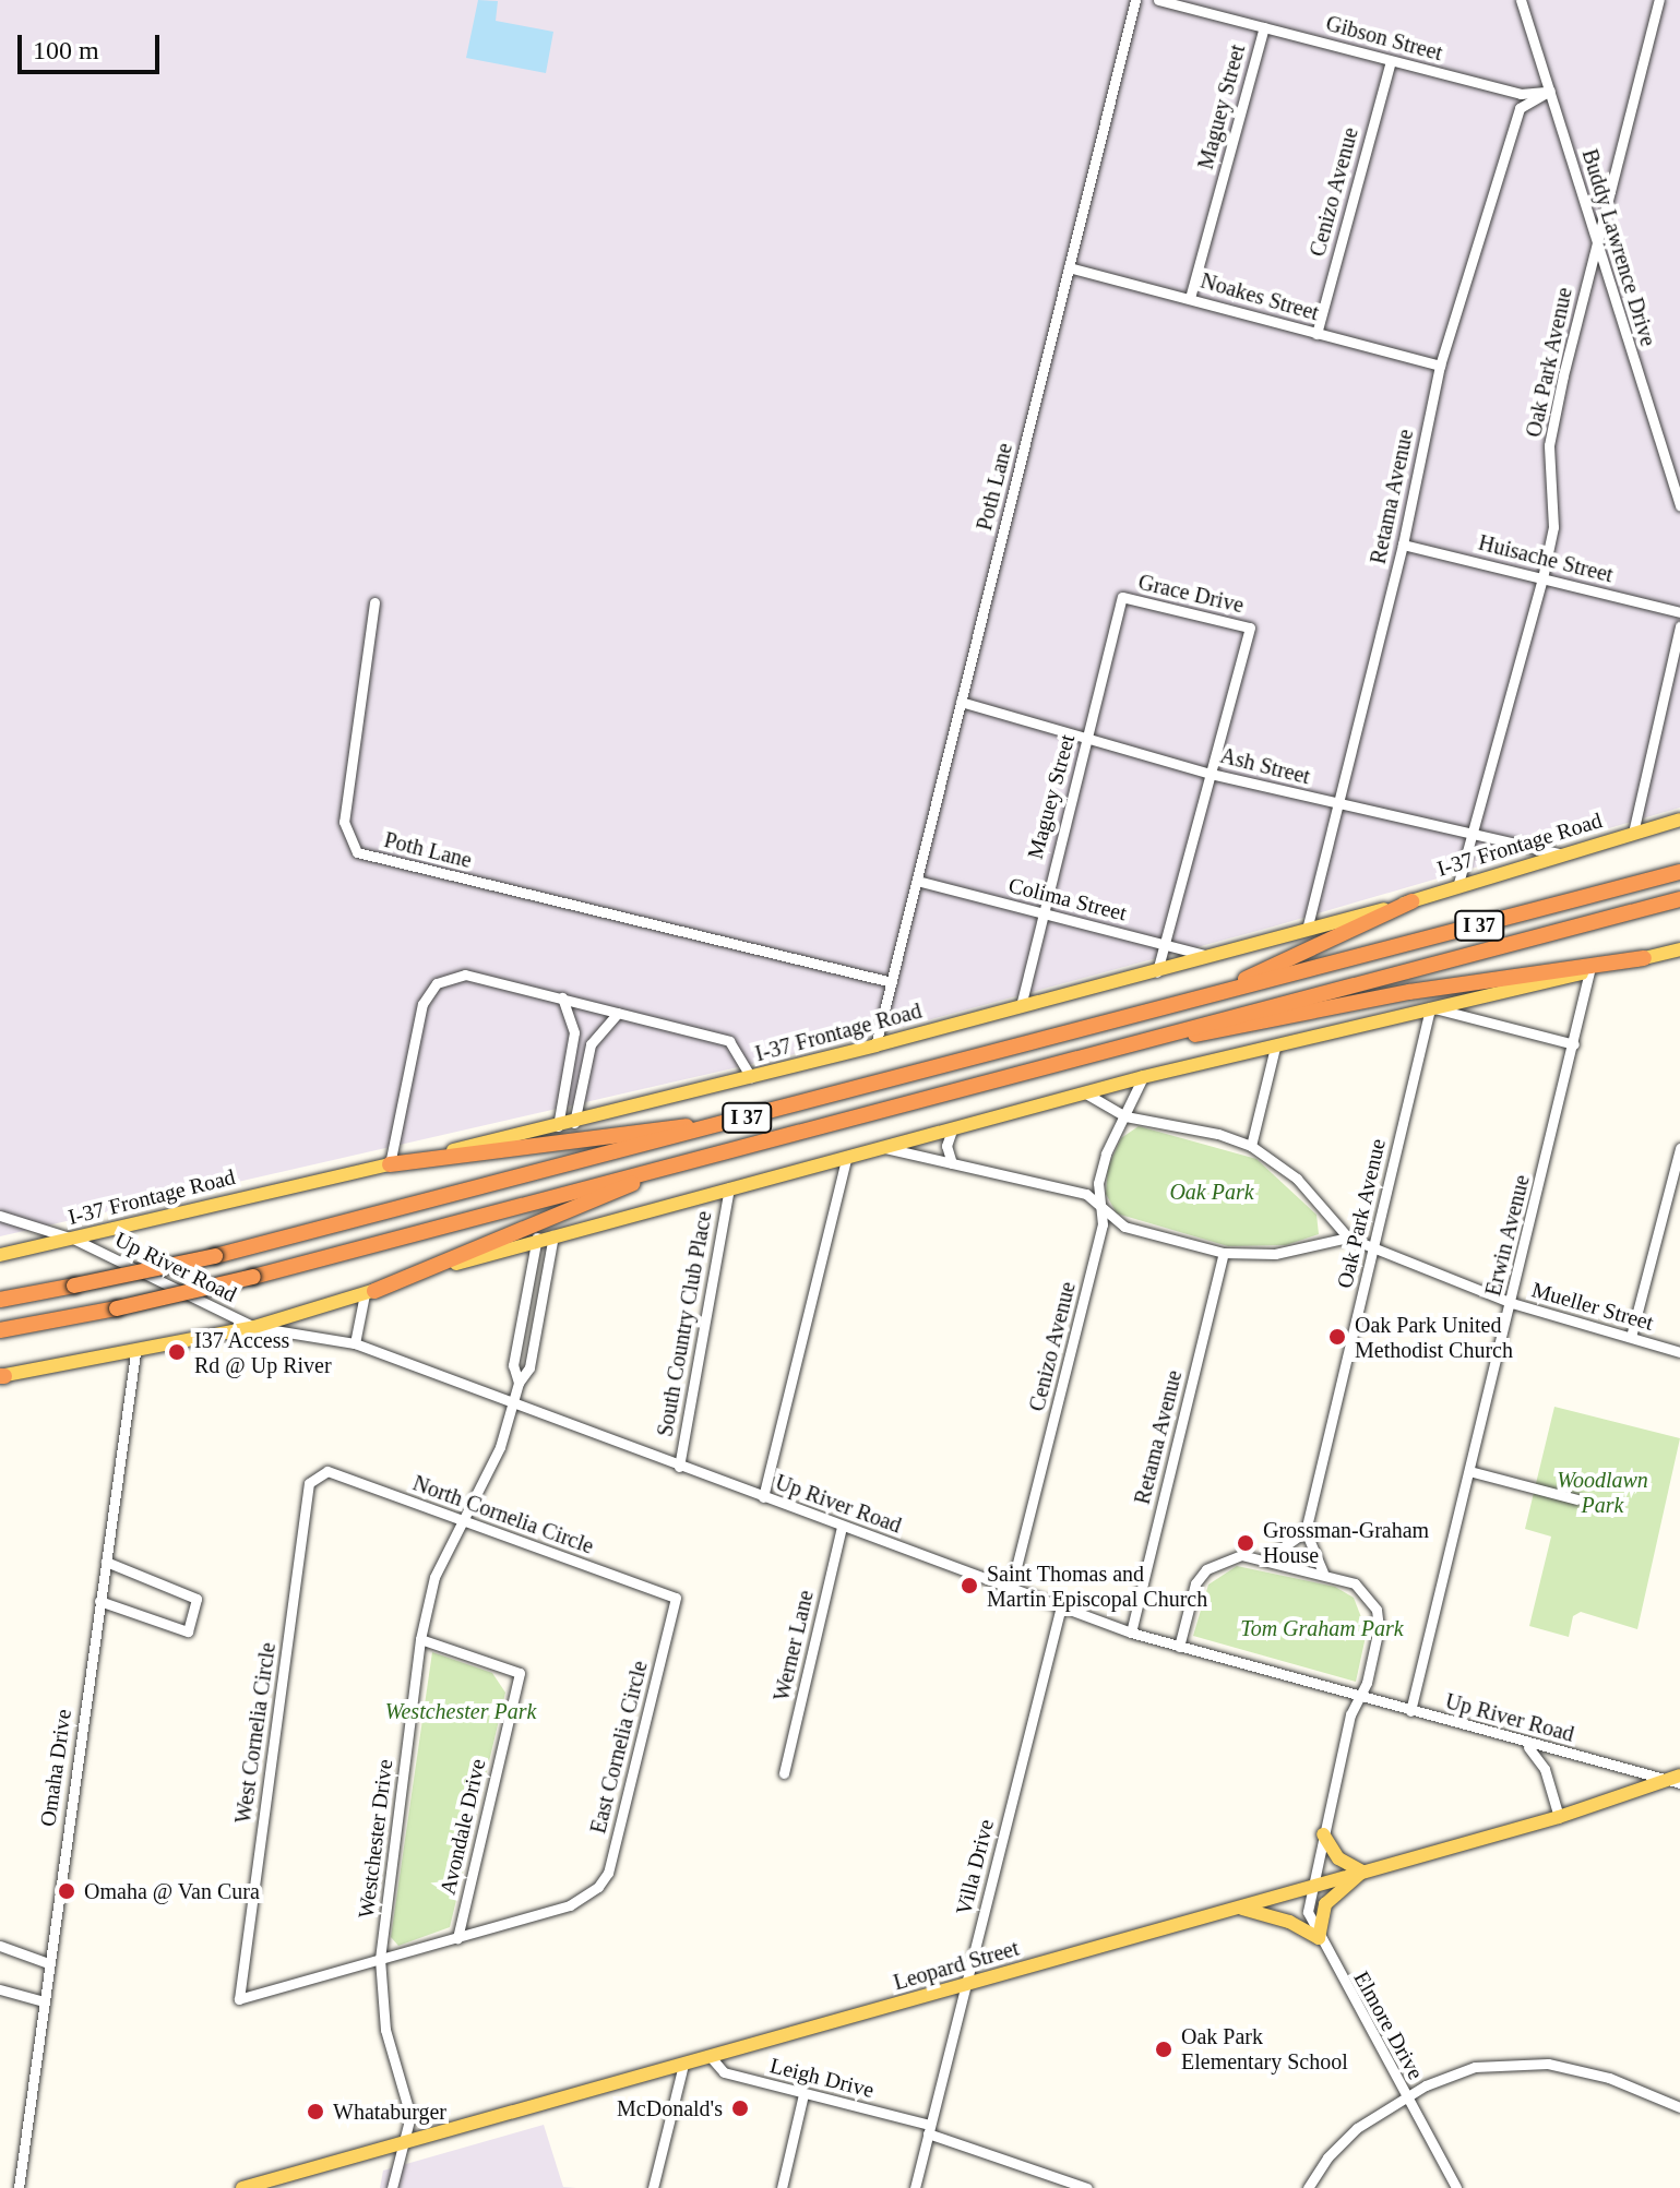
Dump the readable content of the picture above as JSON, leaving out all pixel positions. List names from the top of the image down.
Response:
{
  "streets": {
    "highway": ["I 37"],
    "main road": ["I-37 Frontage Road", "Leopard Street"],
    "street": [
      "Gibson Street",
      "Maguey Street",
      "Cenizo Avenue",
      "Buddy Lawrence Drive",
      "Noakes Street",
      "Oak Park Avenue",
      "Poth Lane",
      "Retama Avenue",
      "Huisache Street",
      "Grace Drive",
      "Ash Street",
      "Colima Street",
      "Erwin Avenue",
      "Up River Road",
      "Mueller Street",
      "South Country Club Place",
      "North Cornelia Circle",
      "Werner Lane",
      "West Cornelia Circle",
      "East Cornelia Circle",
      "Omaha Drive",
      "Avondale Drive",
      "Westchester Drive",
      "Villa Drive",
      "Elmore Drive",
      "Leigh Drive"
    ]
  },
  "crossings": [
    ["Gibson Street", "Maguey Street"],
    ["Gibson Street", "Cenizo Avenue"],
    ["Gibson Street", "Buddy Lawrence Drive"],
    ["Gibson Street", "Retama Avenue"],
    ["Maguey Street", "Noakes Street"],
    ["Maguey Street", "Grace Drive"],
    ["Maguey Street", "Ash Street"],
    ["Maguey Street", "I-37 Frontage Road"],
    ["Maguey Street", "Colima Street"],
    ["Cenizo Avenue", "Noakes Street"],
    ["Cenizo Avenue", "Up River Road"],
    ["Cenizo Avenue", "Mueller Street"],
    ["Buddy Lawrence Drive", "Oak Park Avenue"],
    ["Buddy Lawrence Drive", "Retama Avenue"],
    ["Noakes Street", "Poth Lane"],
    ["Noakes Street", "Retama Avenue"],
    ["Oak Park Avenue", "Huisache Street"],
    ["Oak Park Avenue", "Ash Street"],
    ["Oak Park Avenue", "I-37 Frontage Road"],
    ["Oak Park Avenue", "Mueller Street"],
    ["Poth Lane", "Ash Street"],
    ["Poth Lane", "I-37 Frontage Road"],
    ["Poth Lane", "Colima Street"],
    ["Retama Avenue", "Huisache Street"],
    ["Retama Avenue", "Ash Street"],
    ["Retama Avenue", "I-37 Frontage Road"],
    ["Retama Avenue", "Up River Road"],
    ["Grace Drive", "Ash Street"],
    ["Ash Street", "I-37 Frontage Road"],
    ["I-37 Frontage Road", "Colima Street"],
    ["I-37 Frontage Road", "Up River Road"],
    ["Erwin Avenue", "Up River Road"],
    ["Erwin Avenue", "Mueller Street"],
    ["Up River Road", "South Country Club Place"],
    ["Up River Road", "Werner Lane"],
    ["Up River Road", "Westchester Drive"],
    ["Up River Road", "Villa Drive"],
    ["Up River Road", "Leopard Street"],
    ["North Cornelia Circle", "West Cornelia Circle"],
    ["North Cornelia Circle", "East Cornelia Circle"],
    ["North Cornelia Circle", "Westchester Drive"],
    ["West Cornelia Circle", "Westchester Drive"],
    ["East Cornelia Circle", "Avondale Drive"],
    ["Avondale Drive", "Westchester Drive"],
    ["Westchester Drive", "Leopard Street"],
    ["Villa Drive", "Leopard Street"],
    ["Villa Drive", "Leigh Drive"],
    ["Leopard Street", "Elmore Drive"],
    ["Leopard Street", "Leigh Drive"]
  ],
  "parks": [
    "Oak Park",
    "Woodlawn Park",
    "Tom Graham Park",
    "Westchester Park"
  ],
  "places": [
    "Oak Park United Methodist Church",
    "I37 Access Rd @ Up River",
    "Grossman-Graham House",
    "Saint Thomas and Martin Episcopal Church",
    "Omaha @ Van Cura",
    "Oak Park Elementary School",
    "McDonald's",
    "Whataburger"
  ],
  "scale_bar": "100 m"
}
